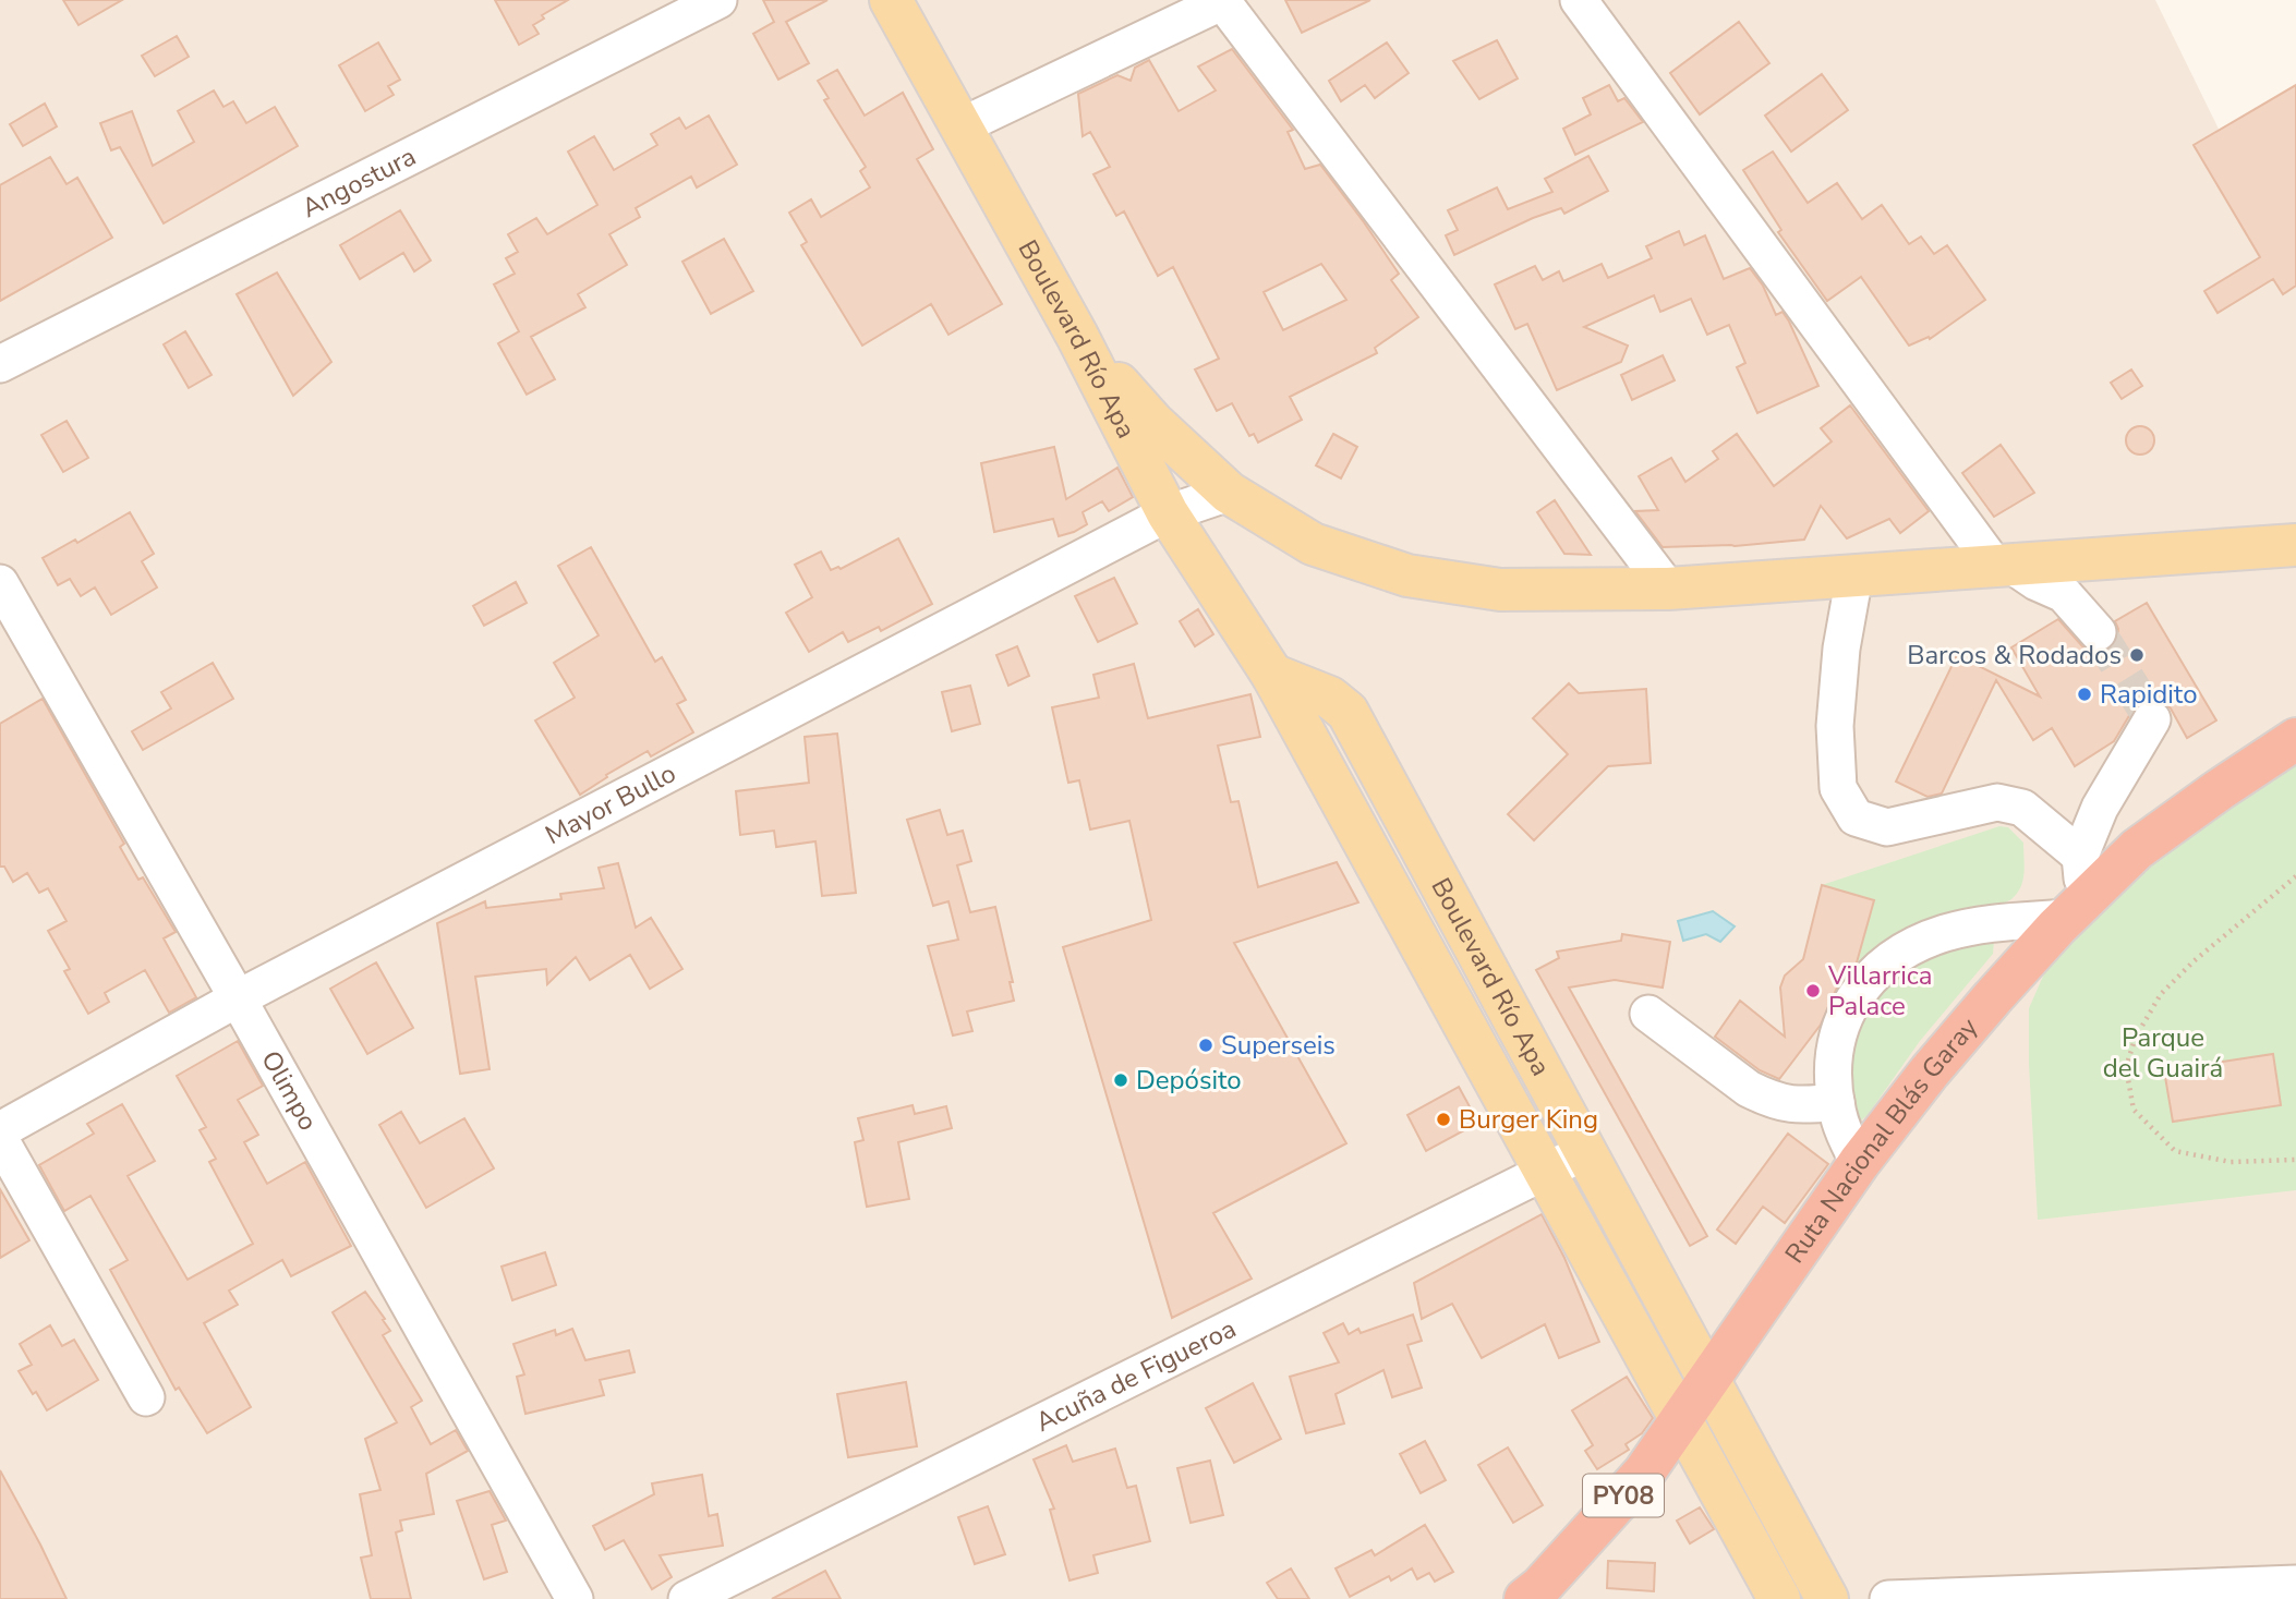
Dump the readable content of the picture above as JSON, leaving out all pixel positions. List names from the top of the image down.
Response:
{
  "streets": {
    "highway": ["Ruta Nacional Blás Garay", "PY08"],
    "main road": ["Boulevard Río Apa"],
    "street": [
      "Angostura",
      "Mayor Bullo",
      "Olimpo",
      "Acuña de Figueroa"
    ]
  },
  "crossings": [
    ["Boulevard Río Apa", "Mayor Bullo"],
    ["Boulevard Río Apa", "Ruta Nacional Blás Garay"],
    ["Boulevard Río Apa", "Acuña de Figueroa"],
    ["Mayor Bullo", "Olimpo"]
  ],
  "parks": ["Parque del Guairá"],
  "places": [
    "Barcos & Rodados",
    "Rapidito",
    "Villarrica Palace",
    "Superseis",
    "Depósito",
    "Burger King"
  ]
}
